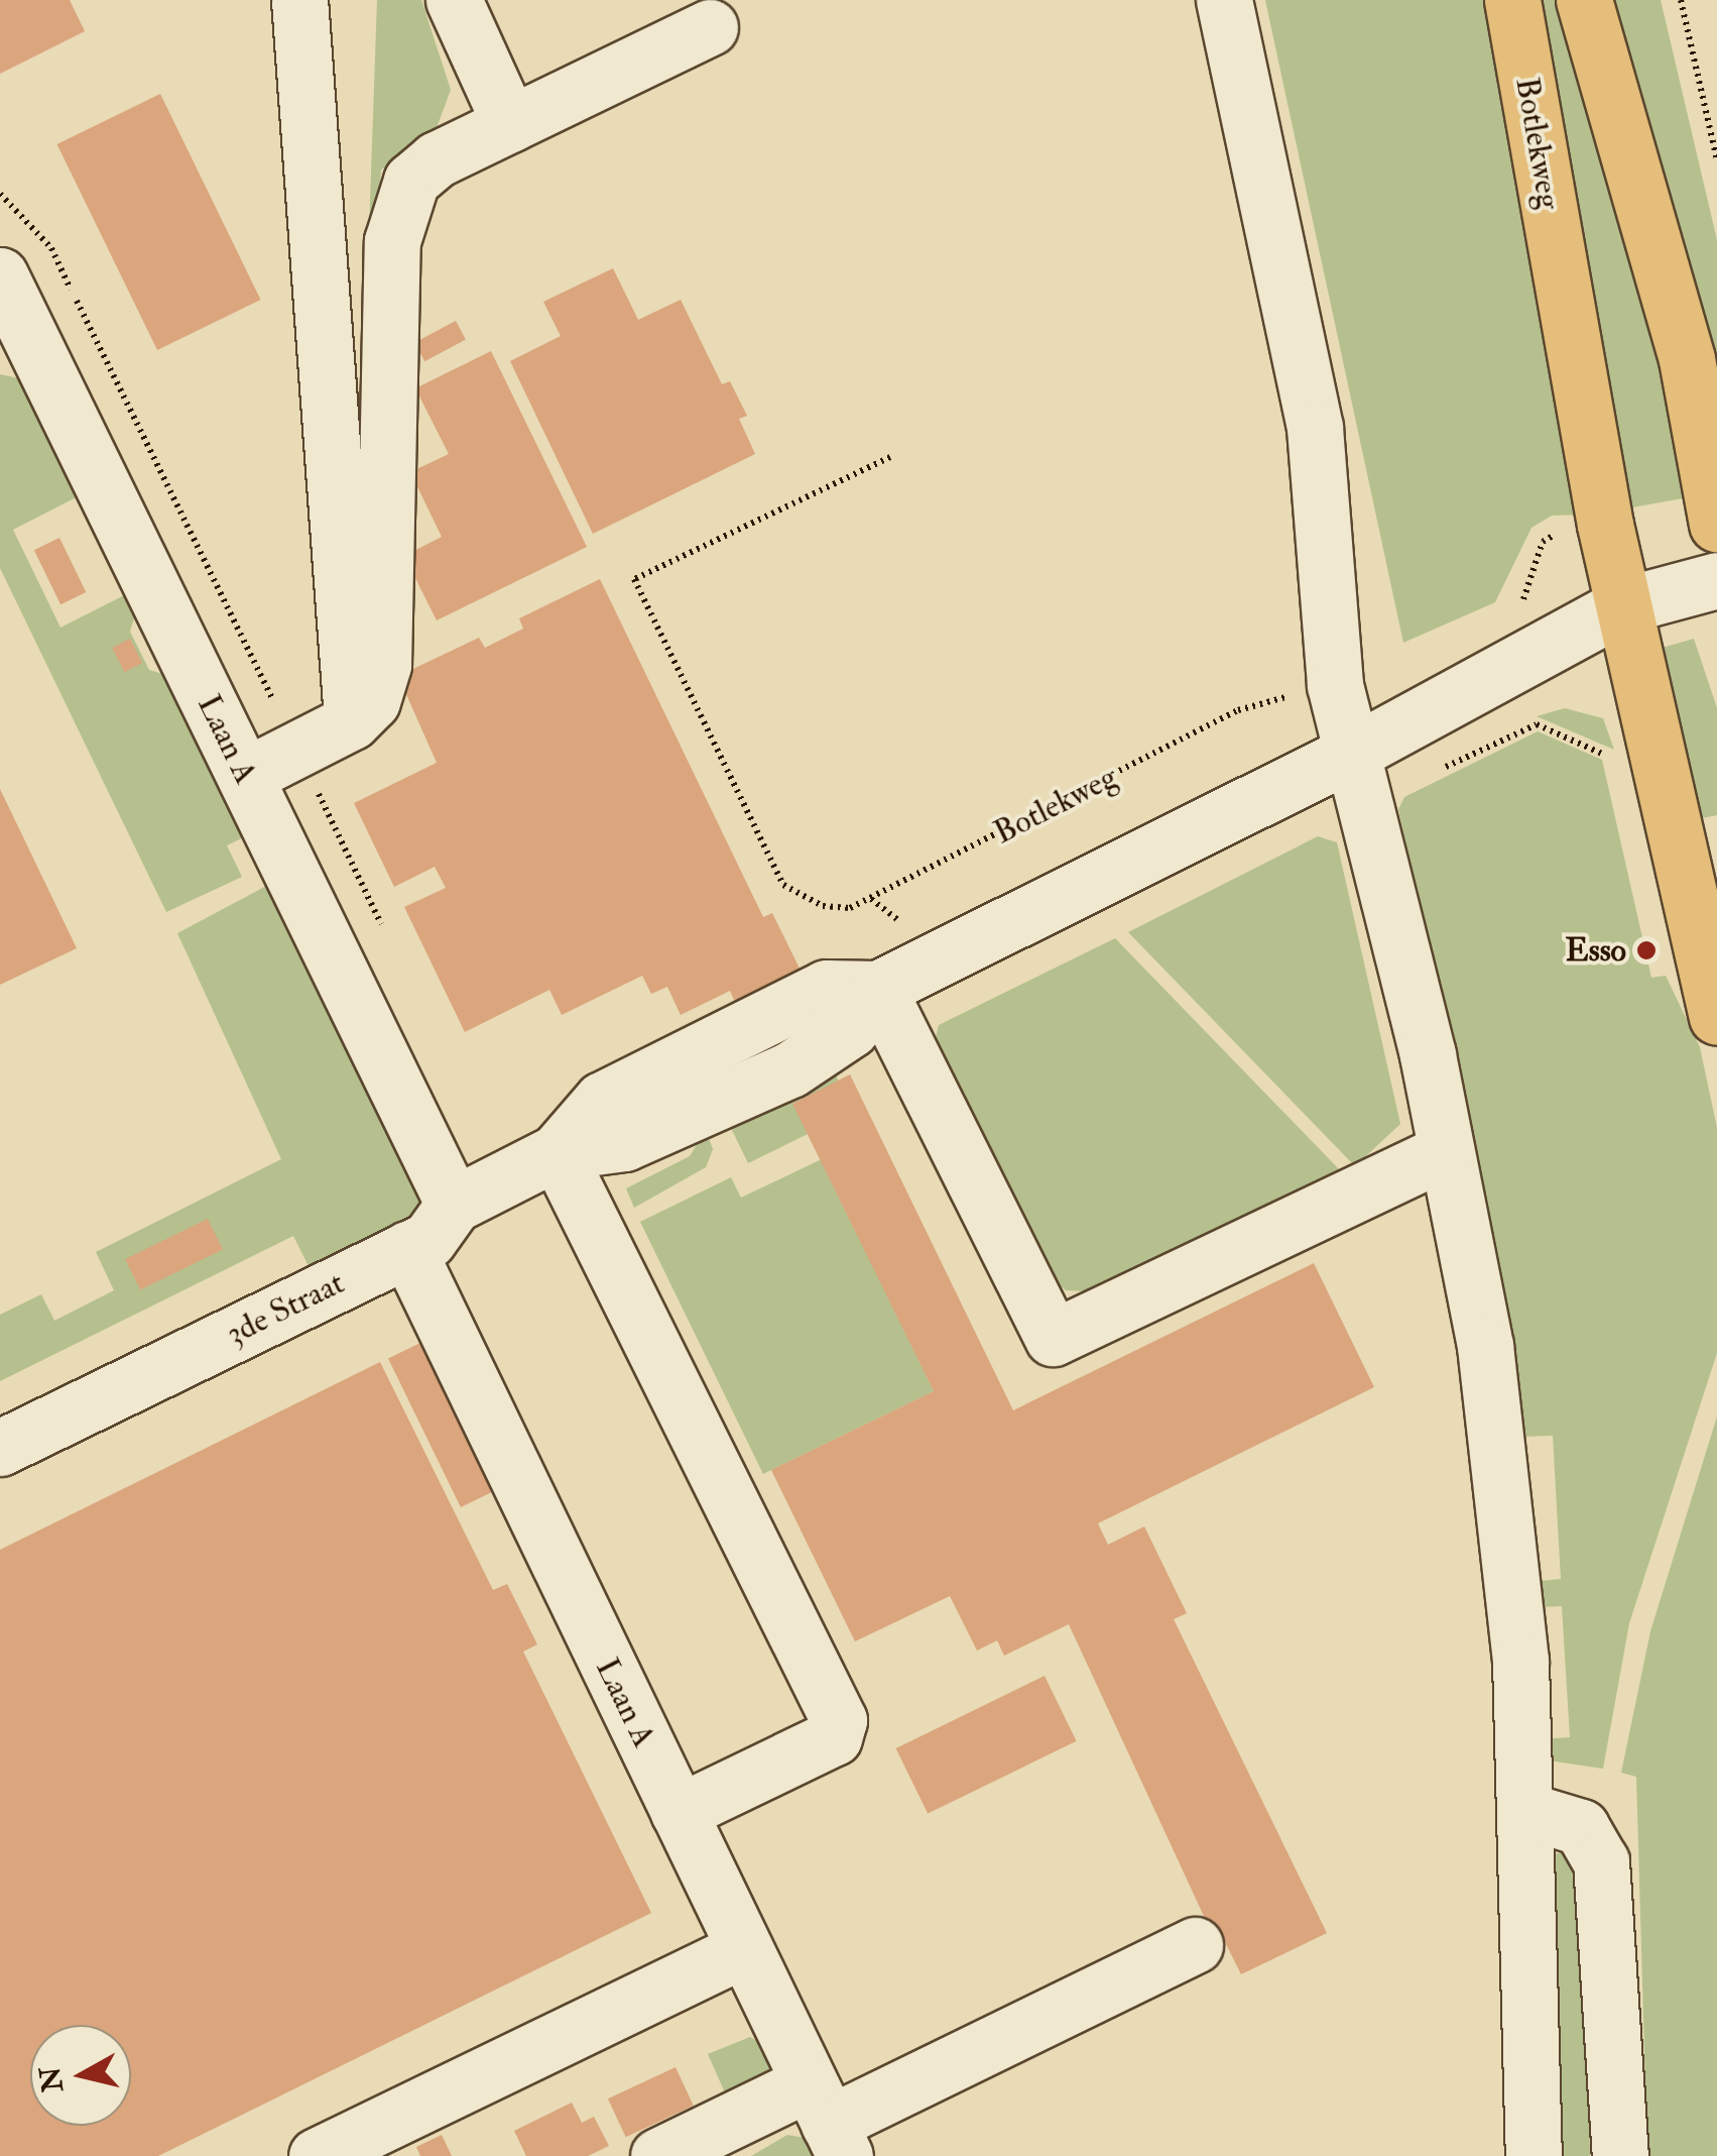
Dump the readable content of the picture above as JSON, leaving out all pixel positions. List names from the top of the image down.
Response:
{
  "streets": {
    "main road": ["Botlekweg"],
    "street": ["Laan A", "3de Straat"]
  },
  "crossings": [
    ["Laan A", "3de Straat"]
  ],
  "places": ["Esso"],
  "north": "left"
}
